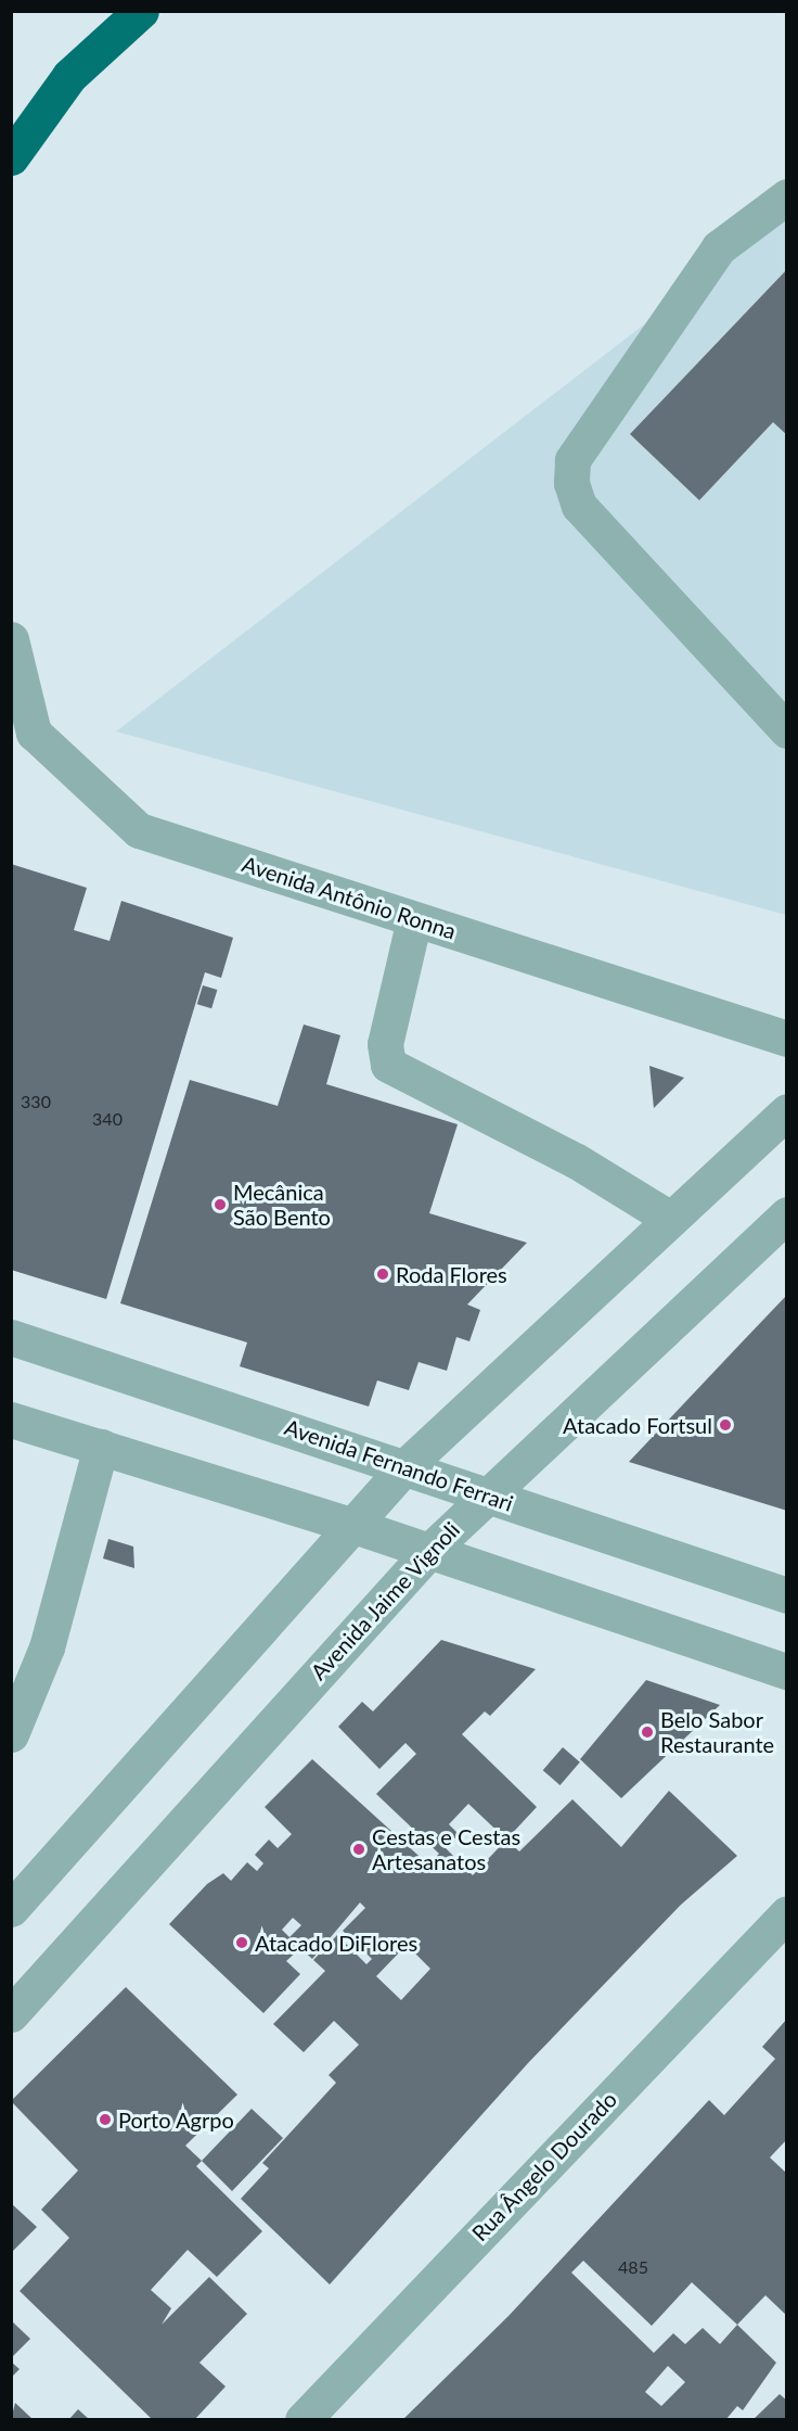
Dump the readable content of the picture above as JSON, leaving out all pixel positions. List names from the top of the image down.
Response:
{
  "streets": {
    "street": [
      "Avenida Antônio Ronna",
      "Avenida Fernando Ferrari",
      "Avenida Jaime Vignoli",
      "Rua Ângelo Dourado"
    ]
  },
  "crossings": [
    ["Avenida Fernando Ferrari", "Avenida Jaime Vignoli"]
  ],
  "places": [
    "Mecânica São Bento",
    "Roda Flores",
    "Atacado Fortsul",
    "Belo Sabor Restaurante",
    "Cestas e Cestas Artesanatos",
    "Atacado DiFlores",
    "Porto Agrpo"
  ],
  "house_numbers": ["330", "340", "485"]
}
